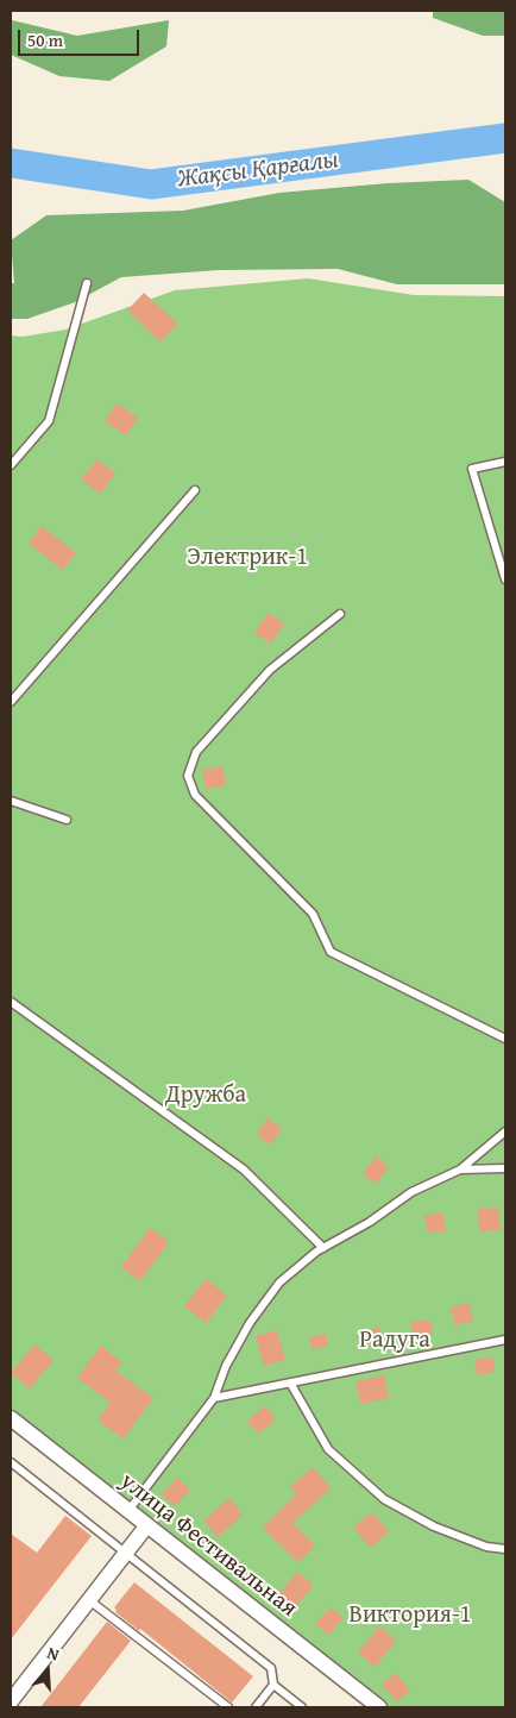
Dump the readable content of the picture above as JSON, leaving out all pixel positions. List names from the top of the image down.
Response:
{
  "streets": {
    "street": ["улица Фестивальная"]
  },
  "water": ["Жақсы Қарғалы"],
  "parks": [
    "Электрик-1",
    "Дружба",
    "Радуга",
    "Виктория-1"
  ],
  "scale_bar": "50 m",
  "north": "top"
}
